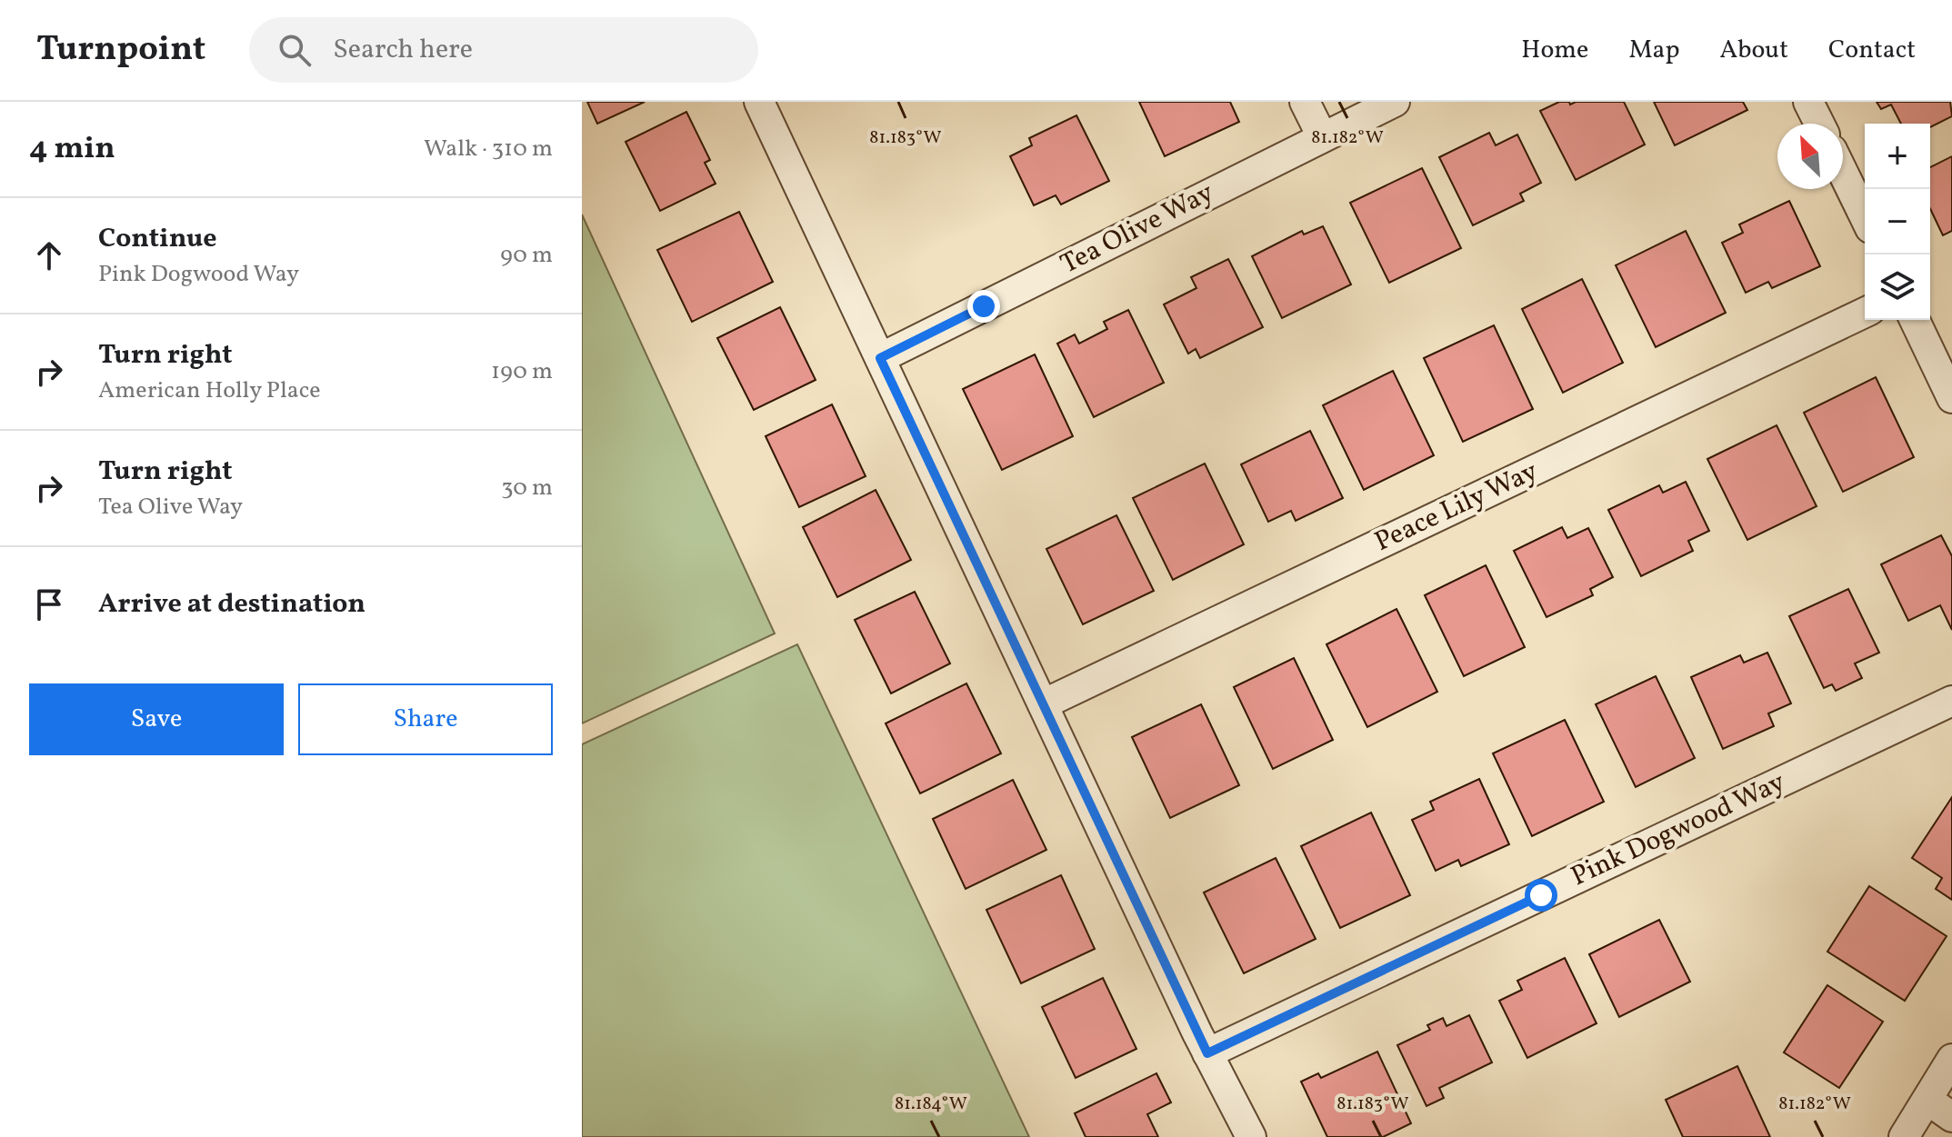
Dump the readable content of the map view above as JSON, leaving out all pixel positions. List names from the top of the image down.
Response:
{
  "streets": {
    "street": ["Tea Olive Way", "Peace Lily Way", "Pink Dogwood Way"]
  },
  "north": "top left",
  "page": {
    "header": "Turnpoint",
    "search": "Search here",
    "nav": [
      "Home",
      "Map",
      "About",
      "Contact"
    ],
    "heading": ["4 min", "Walk · 310 m"],
    "map_buttons": ["+", "−"],
    "list": [
      ["Continue", "Pink Dogwood Way", "90 m"],
      ["Turn right", "American Holly Place", "190 m"],
      ["Turn right", "Tea Olive Way", "30 m"],
      "Arrive at destination"
    ],
    "buttons": ["Save", "Share"]
  },
  "coordinates": ["81.183°W", "81.182°W", "81.184°W"]
}
